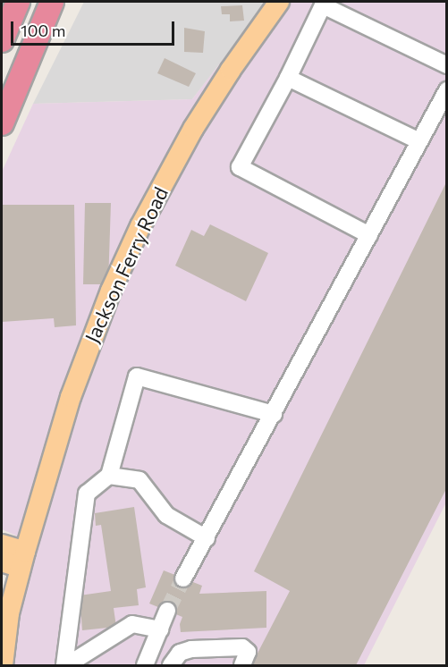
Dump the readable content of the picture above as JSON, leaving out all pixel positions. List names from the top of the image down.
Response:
{
  "streets": {
    "main road": ["Jackson Ferry Road"]
  },
  "scale_bar": "100 m"
}
